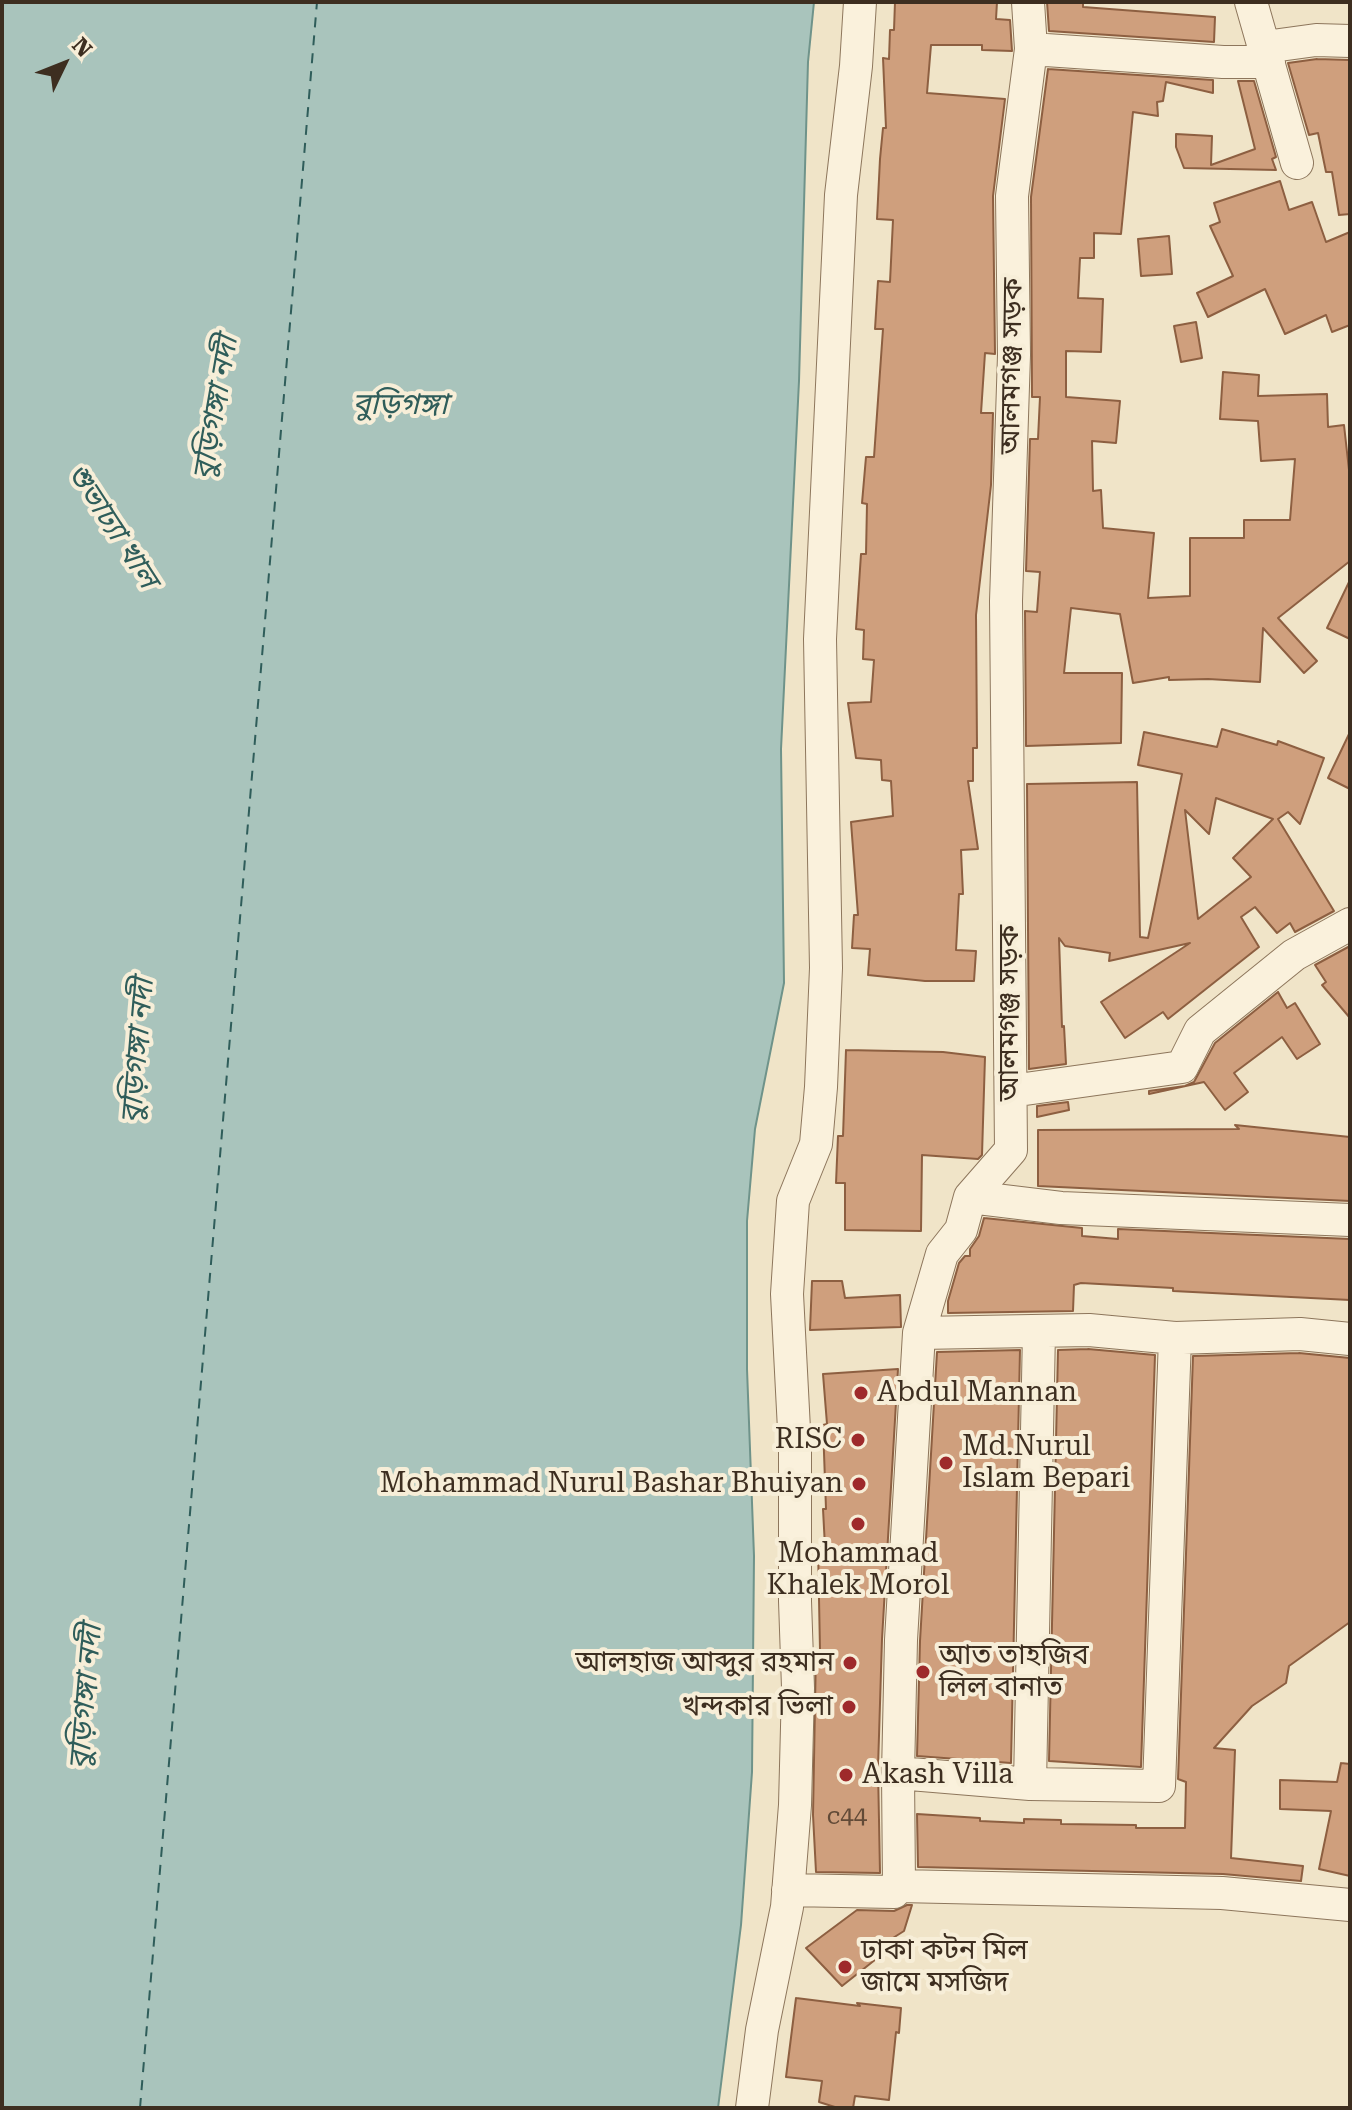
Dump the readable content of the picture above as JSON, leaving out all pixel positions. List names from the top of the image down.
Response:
{
  "streets": {
    "street": ["আলমগঞ্জ সড়ক"]
  },
  "water": ["বুড়িগঙ্গা", "বুড়িগঙ্গা নদী", "শুভাঢ্যা খাল"],
  "places": [
    "Abdul Mannan",
    "RISC",
    "Md.Nurul Islam Bepari",
    "Mohammad Nurul Bashar Bhuiyan",
    "Mohammad Khalek Morol",
    "আলহাজ আব্দুর রহমান",
    "আত তাহজিব লিল বানাত",
    "খন্দকার ভিলা",
    "Akash Villa",
    "ঢাকা কটন মিল জামে মসজিদ"
  ],
  "house_numbers": ["c44"],
  "north": "top right"
}
